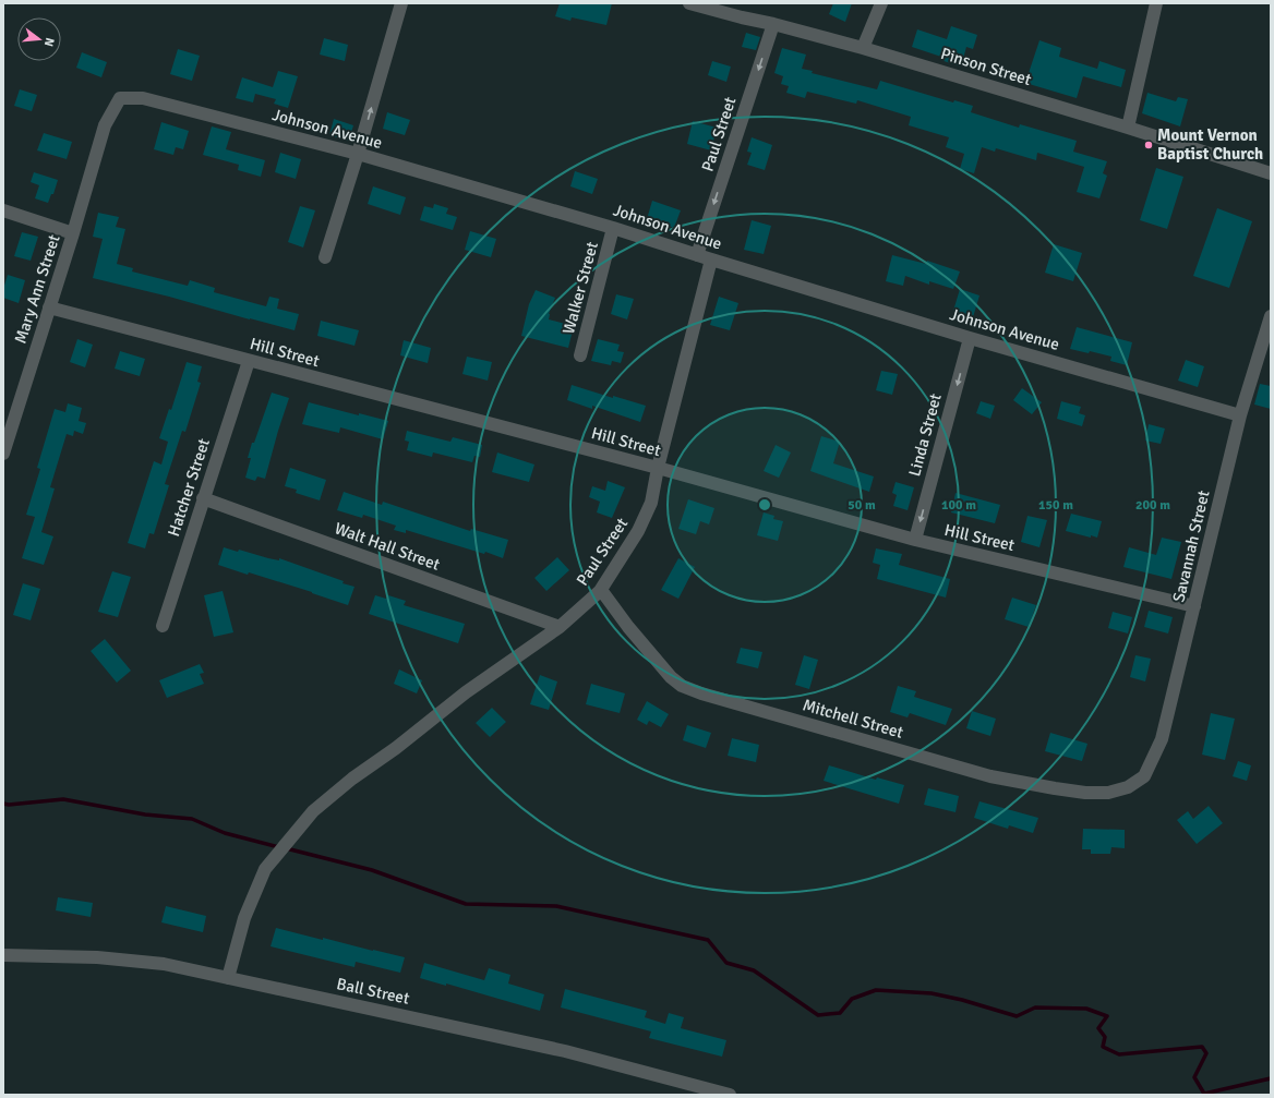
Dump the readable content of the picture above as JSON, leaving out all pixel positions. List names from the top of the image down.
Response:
{
  "streets": {
    "street": [
      "Pinson Street",
      "Johnson Avenue",
      "Paul Street",
      "Walker Street",
      "Mary Ann Street",
      "Hill Street",
      "Linda Street",
      "Hatcher Street",
      "Walt Hall Street",
      "Savannah Street",
      "Mitchell Street",
      "Ball Street"
    ]
  },
  "crossings": [
    ["Pinson Street", "Paul Street"],
    ["Johnson Avenue", "Paul Street"],
    ["Johnson Avenue", "Walker Street"],
    ["Johnson Avenue", "Mary Ann Street"],
    ["Johnson Avenue", "Linda Street"],
    ["Johnson Avenue", "Savannah Street"],
    ["Paul Street", "Hill Street"],
    ["Paul Street", "Walt Hall Street"],
    ["Paul Street", "Mitchell Street"],
    ["Paul Street", "Ball Street"],
    ["Mary Ann Street", "Hill Street"],
    ["Hill Street", "Linda Street"],
    ["Hill Street", "Hatcher Street"],
    ["Hill Street", "Savannah Street"],
    ["Hatcher Street", "Walt Hall Street"],
    ["Savannah Street", "Mitchell Street"]
  ],
  "one_way": ["Linda Street"],
  "places": ["Mount Vernon Baptist Church"],
  "north": "right",
  "rings": [
    "50 m",
    "100 m",
    "150 m",
    "200 m"
  ]
}
